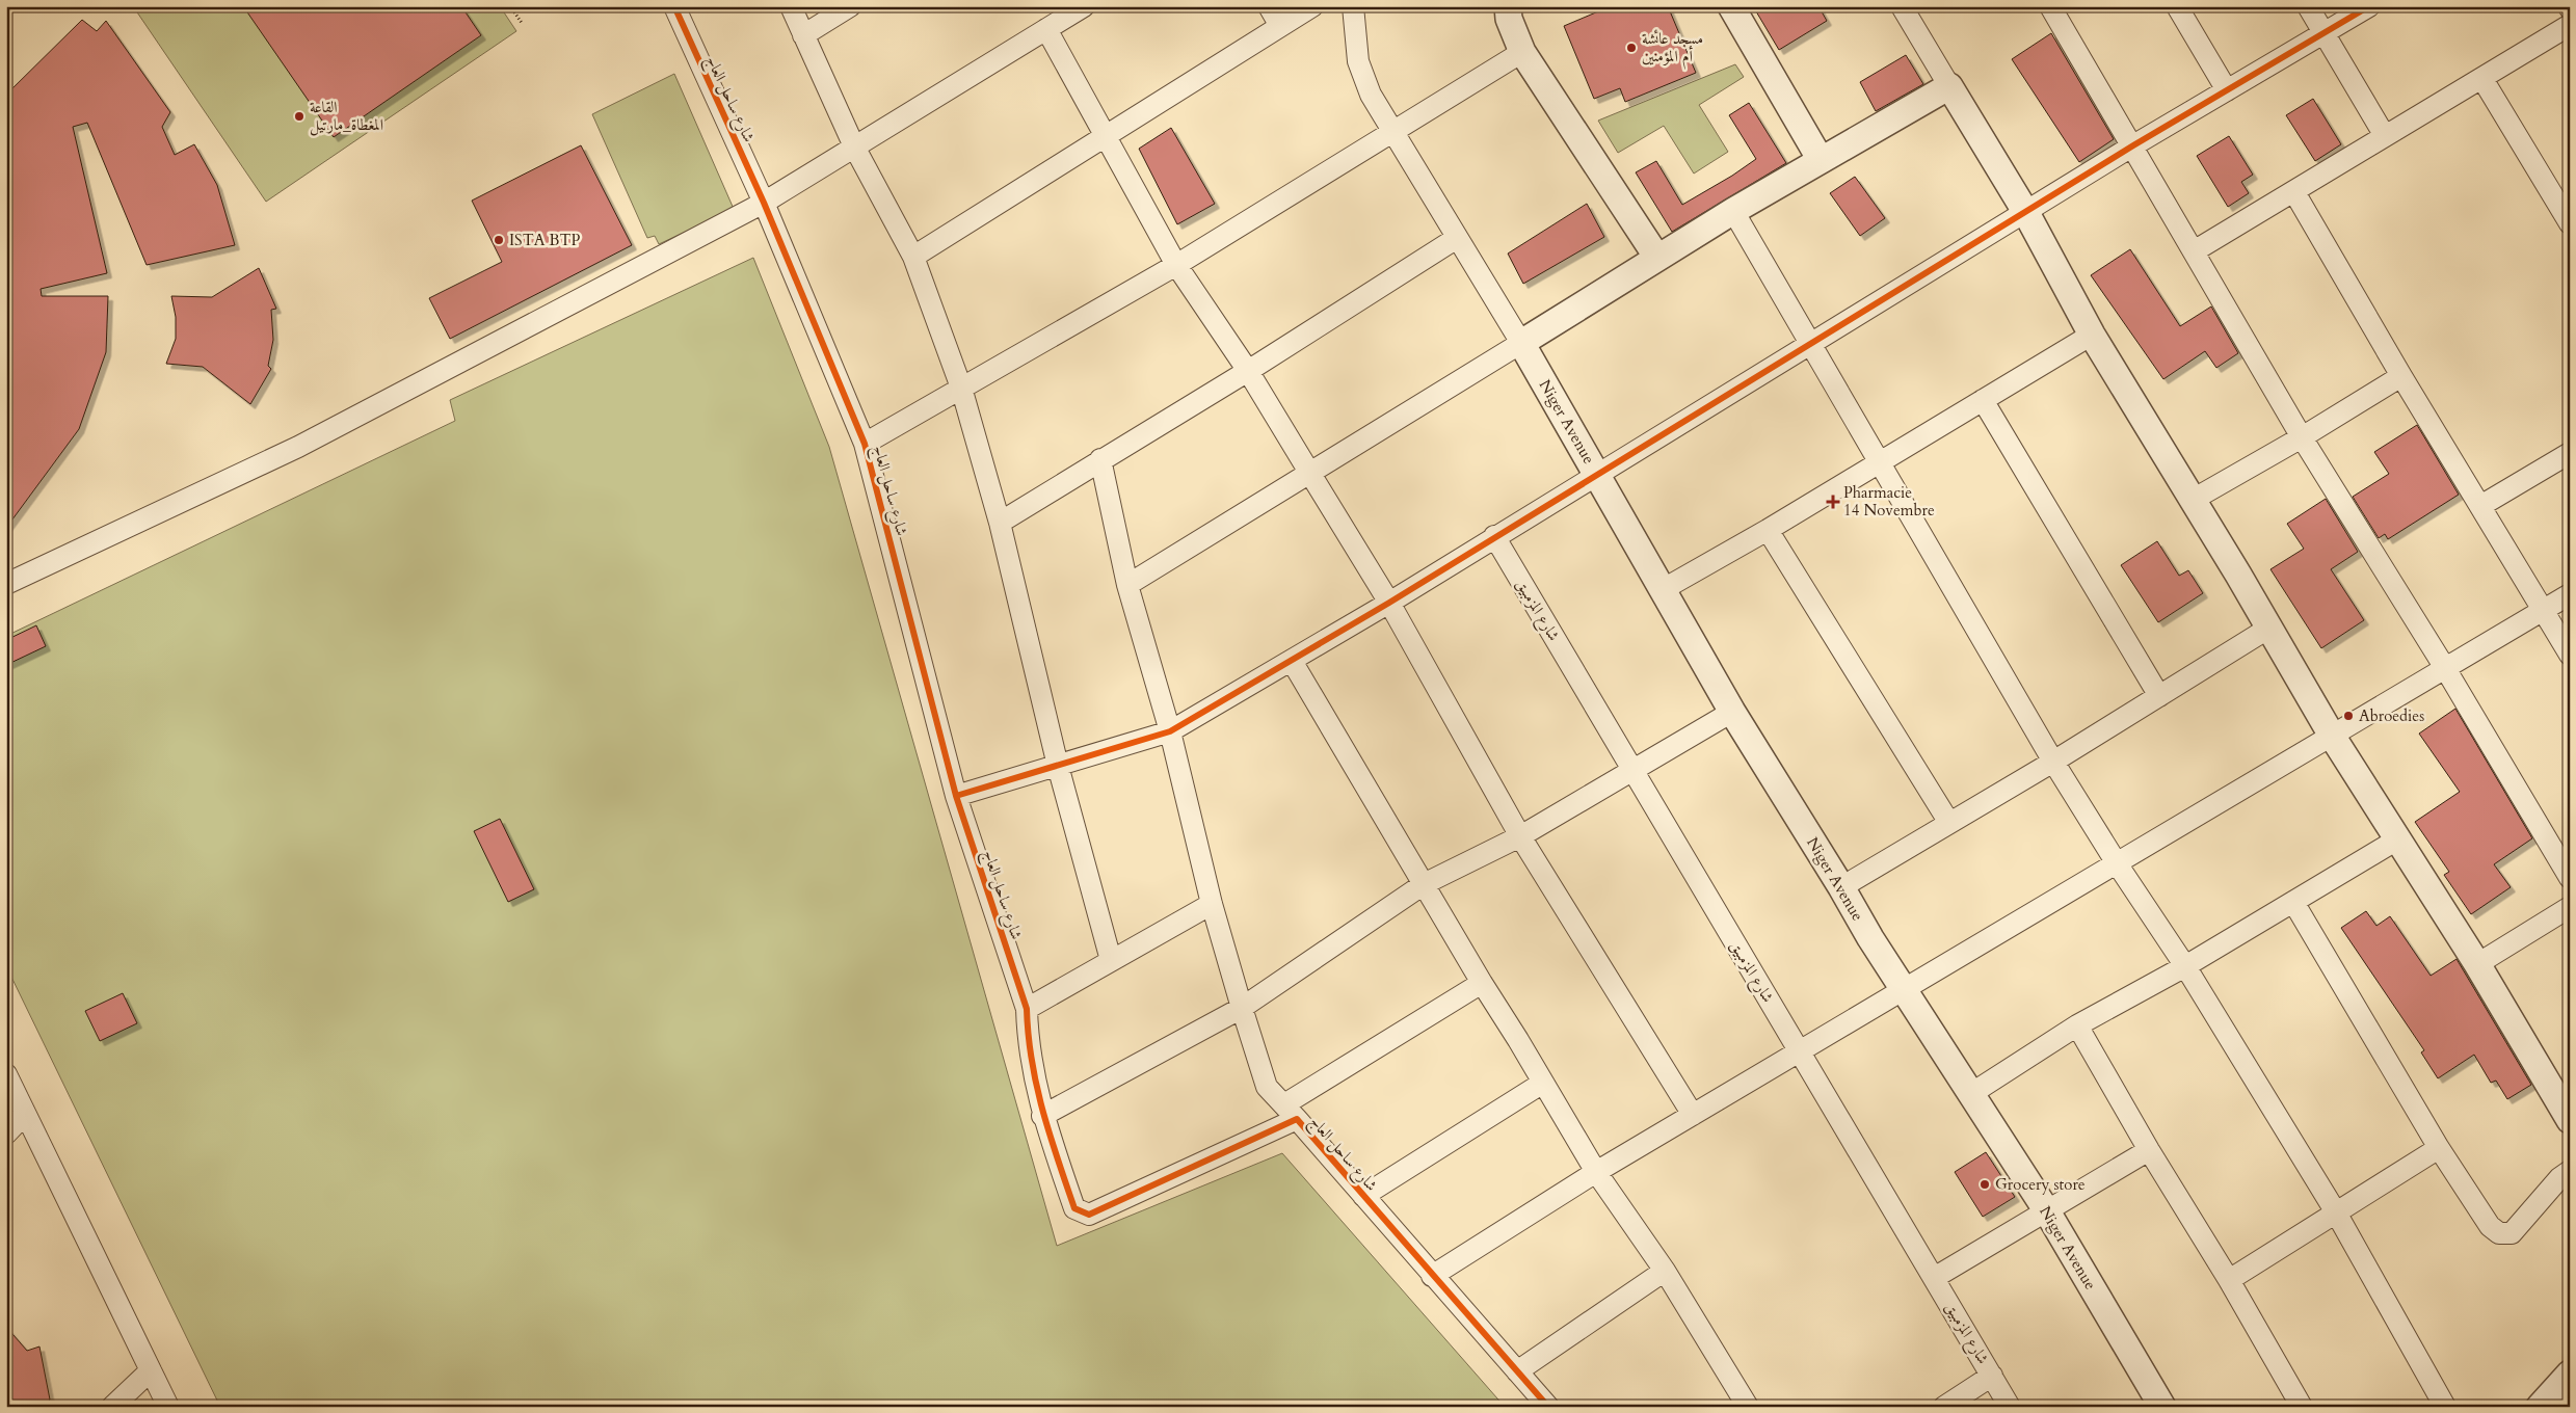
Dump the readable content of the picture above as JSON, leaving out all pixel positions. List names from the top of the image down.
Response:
{
  "streets": {
    "street": ["شارع ساحل العاج", "Niger Avenue", "شارع المزمبيق"]
  },
  "places": {
    "other": [
      "مسجد عائشة أم المؤمنين",
      "القاعة المغطاة_مارتيل",
      "ISTA BTP",
      "Abroedies",
      "Grocery store"
    ],
    "health": ["Pharmacie 14 Novembre"]
  }
}
